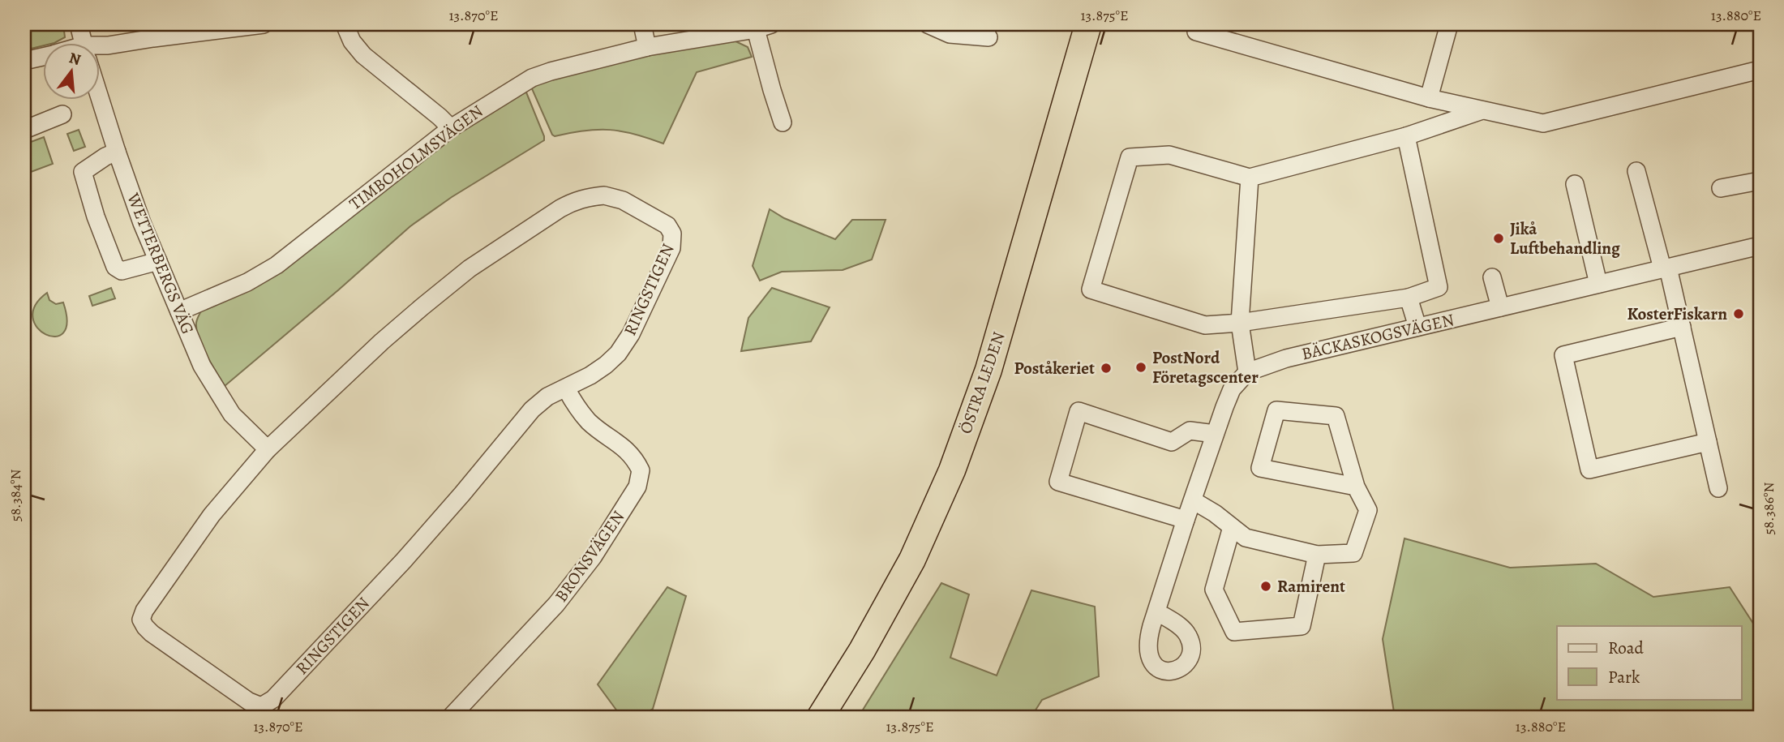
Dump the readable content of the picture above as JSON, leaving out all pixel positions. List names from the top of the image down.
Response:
{
  "streets": {
    "highway": ["ÖSTRA LEDEN"],
    "street": [
      "TIMBOHOLMSVÄGEN",
      "WETTERBERGS VÄG",
      "RINGSTIGEN",
      "BÄCKASKOGSVÄGEN",
      "BRONSVÄGEN"
    ]
  },
  "crossings": [
    ["TIMBOHOLMSVÄGEN", "WETTERBERGS VÄG"],
    ["WETTERBERGS VÄG", "RINGSTIGEN"],
    ["RINGSTIGEN", "BRONSVÄGEN"]
  ],
  "places": [
    "Jikå Luftbehandling",
    "KosterFiskarn",
    "PostNord Företagscenter",
    "Poståkeriet",
    "Ramirent"
  ],
  "legend": ["Road", "Park"],
  "north": "top",
  "coordinates": [
    "13.870°E",
    "13.875°E",
    "13.880°E",
    "58.384°N",
    "58.386°N"
  ]
}
